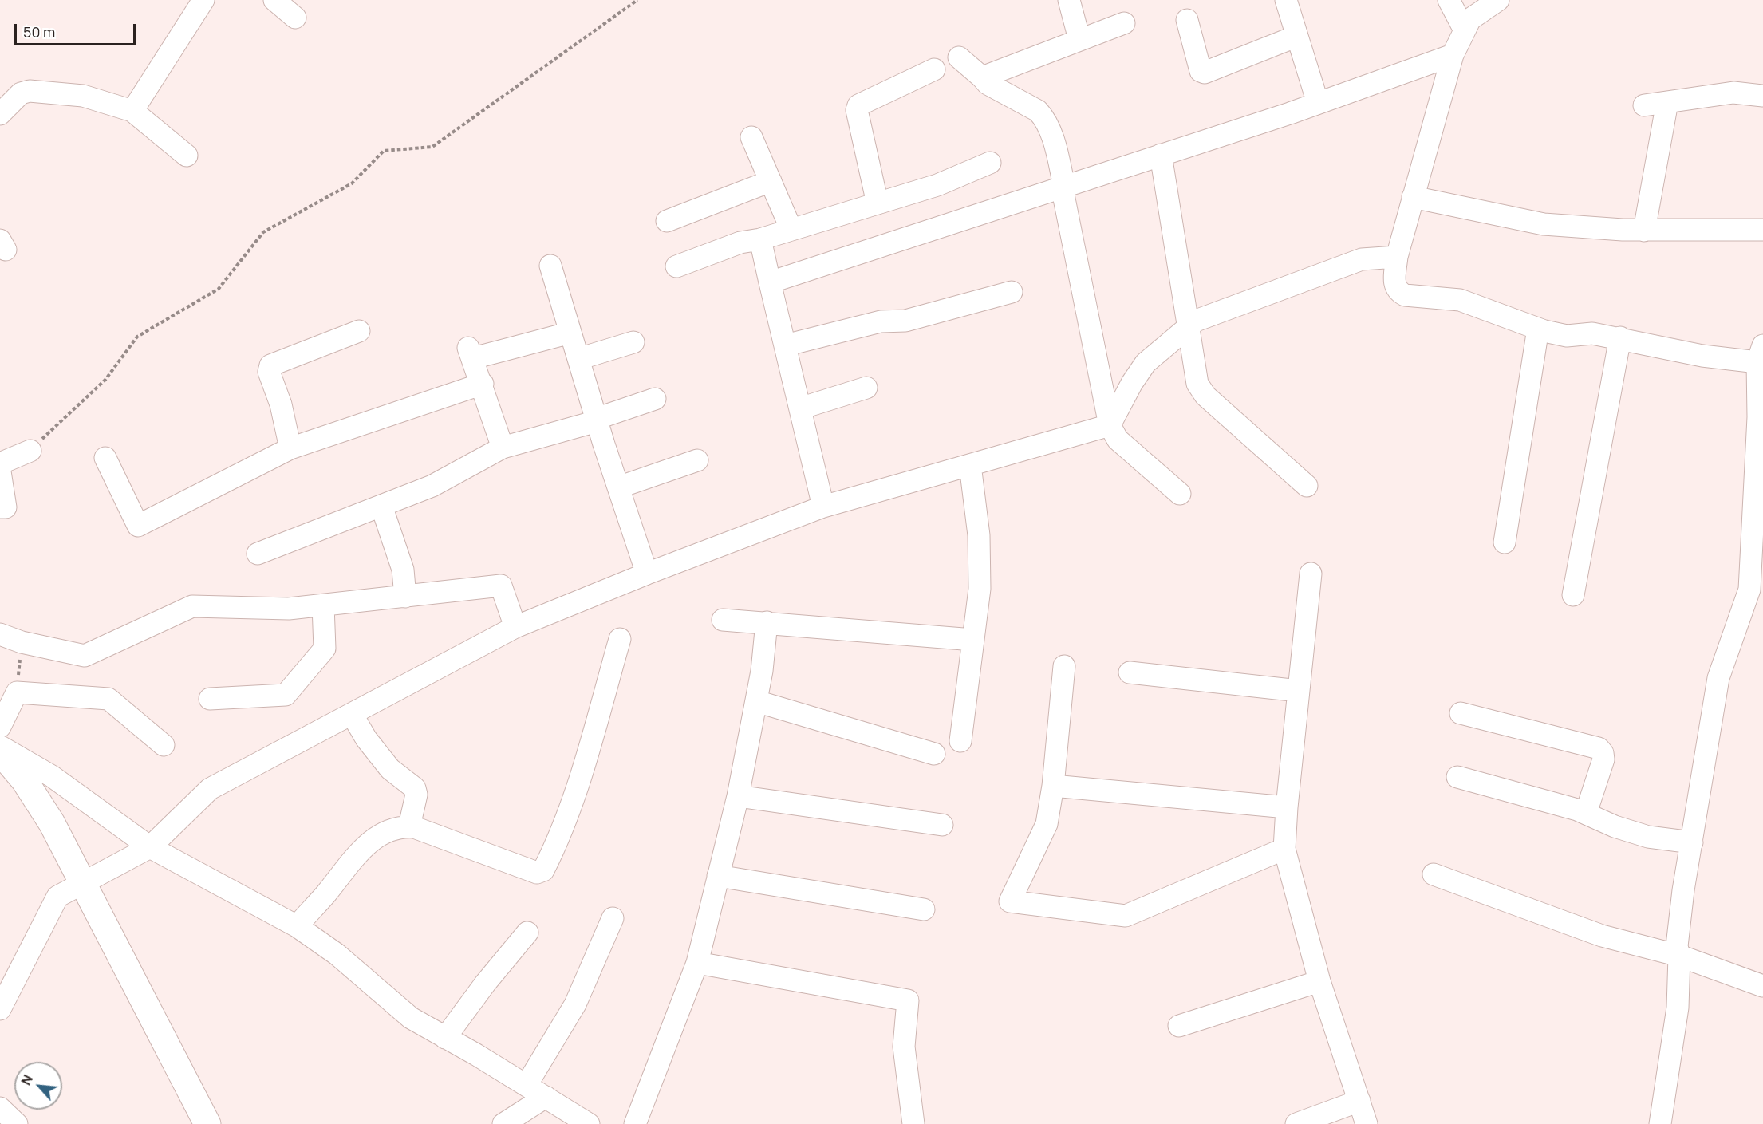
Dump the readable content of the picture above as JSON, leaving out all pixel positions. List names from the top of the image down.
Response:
{
  "scale_bar": "50 m",
  "north": "top left"
}
